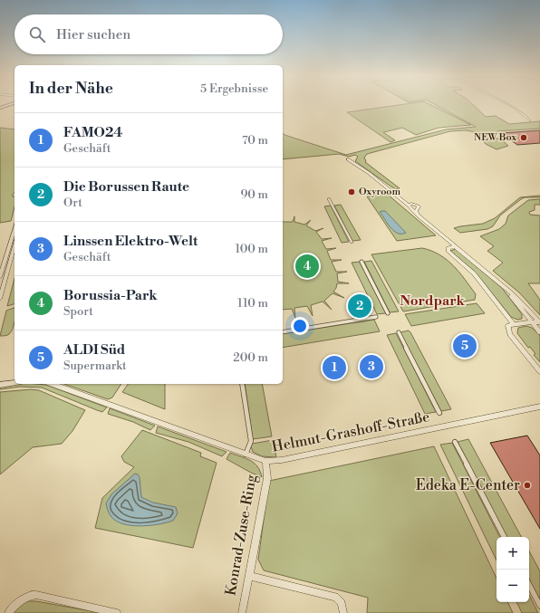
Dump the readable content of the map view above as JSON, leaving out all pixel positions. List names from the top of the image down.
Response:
{
  "streets": {
    "street": ["Helmut-Grashoff-Straße", "Konrad-Zuse-Ring"]
  },
  "crossings": [
    ["Helmut-Grashoff-Straße", "Konrad-Zuse-Ring"]
  ],
  "districts": ["Nordpark"],
  "places": ["NEW Box", "Oxyroom", "Edeka E-Center"],
  "page": {
    "search": "Hier suchen",
    "heading": ["In der Nähe", "5 Ergebnisse"],
    "list": [
      {
        "mark": "1",
        "name": "FAMO24",
        "note": "Geschäft",
        "value": "70 m"
      },
      {
        "mark": "2",
        "name": "Die Borussen Raute",
        "note": "Ort",
        "value": "90 m"
      },
      {
        "mark": "3",
        "name": "Linssen Elektro-Welt",
        "note": "Geschäft",
        "value": "100 m"
      },
      {
        "mark": "4",
        "name": "Borussia-Park",
        "note": "Sport",
        "value": "110 m"
      },
      {
        "mark": "5",
        "name": "ALDI Süd",
        "note": "Supermarkt",
        "value": "200 m"
      }
    ],
    "pins": [
      "4",
      "2",
      "5",
      "3",
      "1"
    ],
    "map_buttons": ["+", "−"]
  }
}
